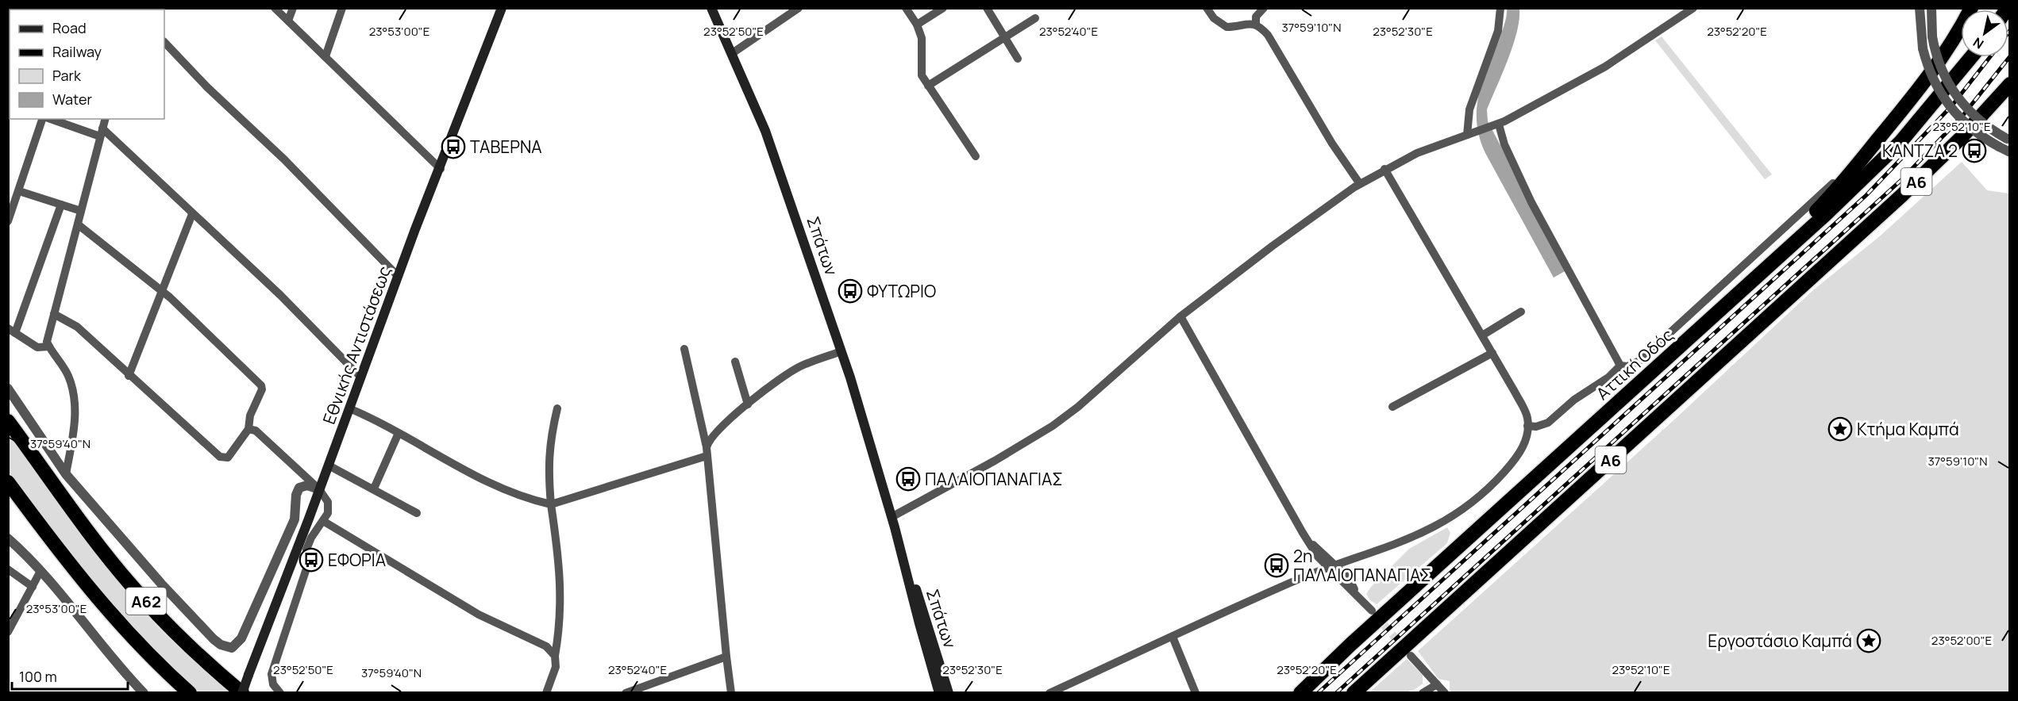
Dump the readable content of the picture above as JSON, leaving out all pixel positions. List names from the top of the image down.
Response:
{
  "streets": {
    "highway": ["Α6", "Αττική Οδός", "Α62"],
    "main road": ["Σπάτων", "Εθνικής Αντιστάσεως"]
  },
  "crossings": [
    ["Εθνικής Αντιστάσεως", "Α62"]
  ],
  "places": {
    "bus stop": [
      "ΤΑΒΕΡΝΑ",
      "ΚΑΝΤΖΑ 2",
      "ΦΥΤΩΡΙΟ",
      "ΠΑΛΑΙΟΠΑΝΑΓΙΑΣ",
      "ΕΦΟΡΙΑ",
      "2η ΠΑΛΑΙΟΠΑΝΑΓΙΑΣ"
    ],
    "place": ["Kτήμα Καμπά", "Εργοστάσιο Καμπά"]
  },
  "legend": [
    "Road",
    "Railway",
    "Park",
    "Water"
  ],
  "scale_bar": "100 m",
  "north": "bottom left",
  "coordinates": [
    "37°59'10\"N",
    "23°53'00\"E",
    "23°52'40\"E",
    "23°52'50\"E",
    "23°52'30\"E",
    "23°52'20\"E",
    "23°52'10\"E",
    "37°59'40\"N",
    "23°52'00\"E"
  ]
}
